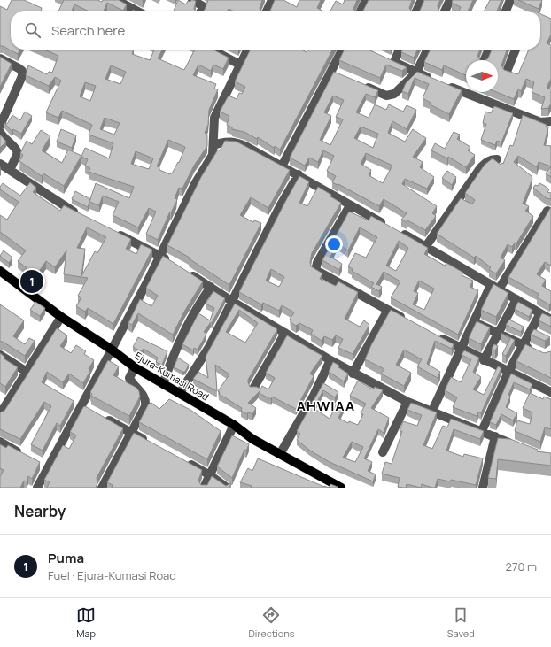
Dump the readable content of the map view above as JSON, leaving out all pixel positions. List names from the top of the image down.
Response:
{
  "streets": {
    "main road": ["Ejura-Kumasi Road"]
  },
  "districts": ["AHWIAA"],
  "north": "right",
  "page": {
    "search": "Search here",
    "pins": "1",
    "heading": "Nearby",
    "list": [
      {
        "mark": "1",
        "name": "Puma",
        "note": "Fuel · Ejura-Kumasi Road",
        "value": "270 m"
      }
    ],
    "nav": ["Map", "Directions", "Saved"]
  }
}
